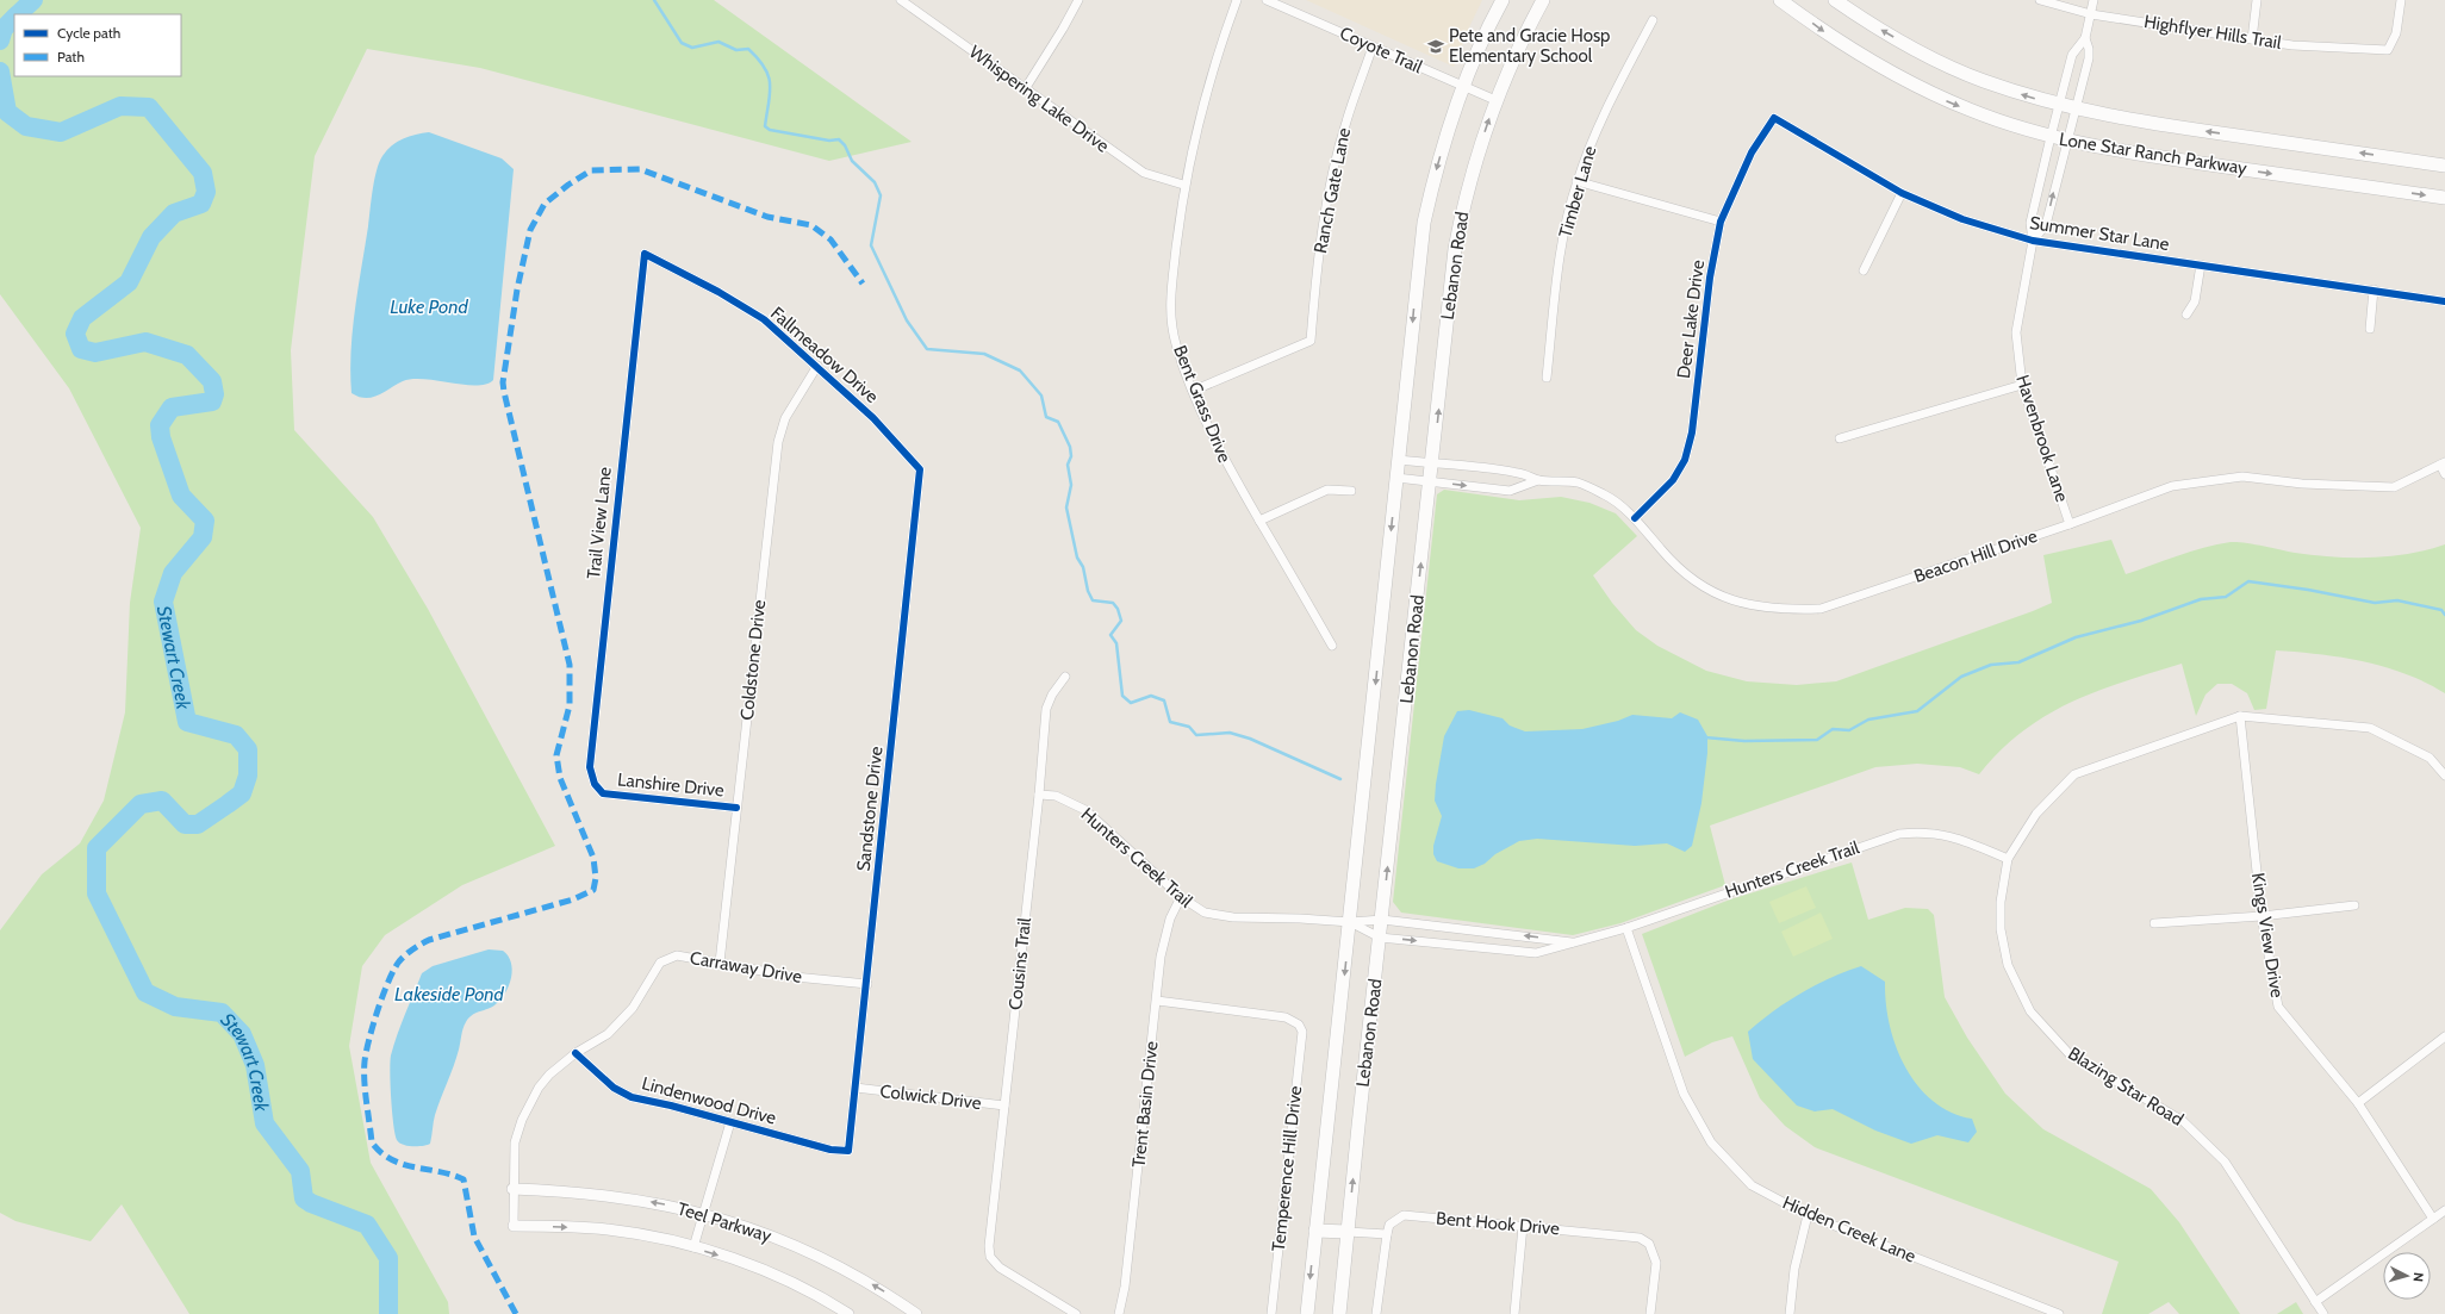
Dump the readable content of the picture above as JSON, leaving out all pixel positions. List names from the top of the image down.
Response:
{
  "streets": {
    "main road": ["Lone Star Ranch Parkway", "Lebanon Road"],
    "street": [
      "Highflyer Hills Trail",
      "Coyote Trail",
      "Whispering Lake Drive",
      "Ranch Gate Lane",
      "Timber Lane",
      "Summer Star Lane",
      "Deer Lake Drive",
      "Fallmeadow Drive",
      "Bent Grass Drive",
      "Havenbrook Lane",
      "Trail View Lane",
      "Beacon Hill Drive",
      "Coldstone Drive",
      "Lanshire Drive",
      "Sandstone Drive",
      "Hunters Creek Trail",
      "Kings View Drive",
      "Cousins Trail",
      "Carraway Drive",
      "Blazing Star Road",
      "Colwick Drive",
      "Lindenwood Drive",
      "Trent Basin Drive",
      "Temperence Hill Drive",
      "Teel Parkway",
      "Bent Hook Drive",
      "Hidden Creek Lane"
    ]
  },
  "crossings": [
    ["Highflyer Hills Trail", "Havenbrook Lane"],
    ["Coyote Trail", "Ranch Gate Lane"],
    ["Coyote Trail", "Lebanon Road"],
    ["Whispering Lake Drive", "Bent Grass Drive"],
    ["Lone Star Ranch Parkway", "Havenbrook Lane"],
    ["Ranch Gate Lane", "Bent Grass Drive"],
    ["Summer Star Lane", "Deer Lake Drive"],
    ["Summer Star Lane", "Havenbrook Lane"],
    ["Lebanon Road", "Beacon Hill Drive"],
    ["Lebanon Road", "Hunters Creek Trail"],
    ["Deer Lake Drive", "Beacon Hill Drive"],
    ["Fallmeadow Drive", "Trail View Lane"],
    ["Fallmeadow Drive", "Coldstone Drive"],
    ["Fallmeadow Drive", "Sandstone Drive"],
    ["Havenbrook Lane", "Beacon Hill Drive"],
    ["Trail View Lane", "Lanshire Drive"],
    ["Coldstone Drive", "Lanshire Drive"],
    ["Coldstone Drive", "Carraway Drive"],
    ["Sandstone Drive", "Carraway Drive"],
    ["Sandstone Drive", "Colwick Drive"],
    ["Sandstone Drive", "Lindenwood Drive"],
    ["Hunters Creek Trail", "Cousins Trail"],
    ["Hunters Creek Trail", "Blazing Star Road"],
    ["Hunters Creek Trail", "Trent Basin Drive"],
    ["Hunters Creek Trail", "Hidden Creek Lane"],
    ["Kings View Drive", "Blazing Star Road"],
    ["Cousins Trail", "Colwick Drive"],
    ["Carraway Drive", "Lindenwood Drive"],
    ["Carraway Drive", "Teel Parkway"],
    ["Trent Basin Drive", "Temperence Hill Drive"]
  ],
  "water": ["Luke Pond", "Stewart Creek", "Lakeside Pond"],
  "places": {
    "school or university": ["Pete and Gracie Hosp Elementary School"]
  },
  "legend": ["Cycle path", "Path"],
  "north": "right"
}
